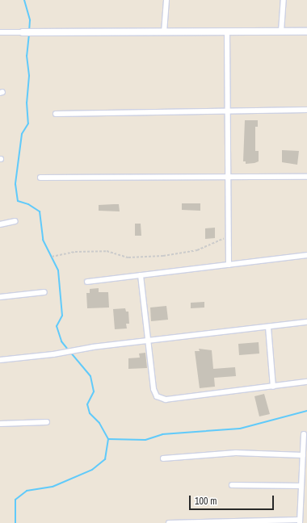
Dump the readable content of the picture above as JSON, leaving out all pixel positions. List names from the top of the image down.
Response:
{
  "scale_bar": "100 m"
}
